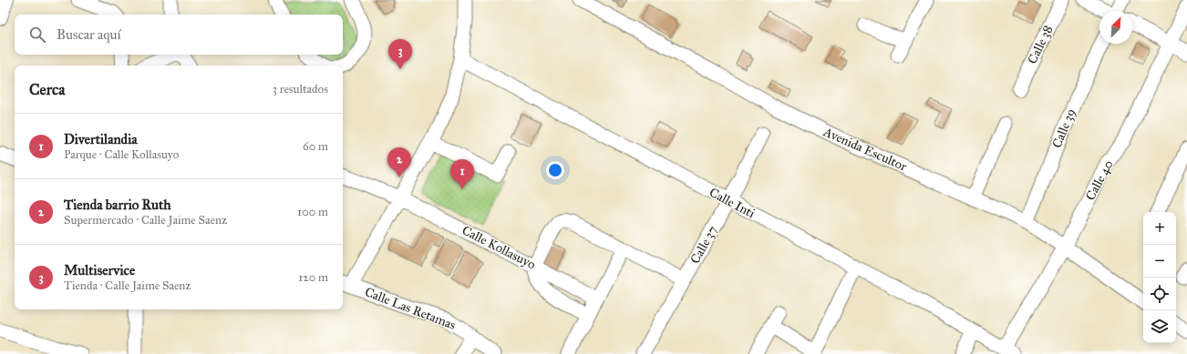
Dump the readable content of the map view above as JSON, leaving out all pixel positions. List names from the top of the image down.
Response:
{
  "streets": {
    "street": [
      "Calle 38",
      "Calle 39",
      "Avenida Escultor",
      "Calle 40",
      "Calle Inti",
      "Calle 37",
      "Calle Kollasuyo",
      "Calle Las Retamas"
    ]
  },
  "crossings": [
    ["Calle 39", "Avenida Escultor"],
    ["Avenida Escultor", "Calle 40"],
    ["Calle 40", "Calle Inti"],
    ["Calle Inti", "Calle 37"]
  ],
  "north": "top right",
  "page": {
    "search": "Buscar aquí",
    "pins": ["3", "2", "1"],
    "heading": ["Cerca", "3 resultados"],
    "list": [
      {
        "mark": "1",
        "name": "Divertilandia",
        "note": "Parque · Calle Kollasuyo",
        "value": "60 m"
      },
      {
        "mark": "2",
        "name": "Tienda barrio Ruth",
        "note": "Supermercado · Calle Jaime Saenz",
        "value": "100 m"
      },
      {
        "mark": "3",
        "name": "Multiservice",
        "note": "Tienda · Calle Jaime Saenz",
        "value": "120 m"
      }
    ],
    "map_buttons": ["+", "−"]
  }
}
